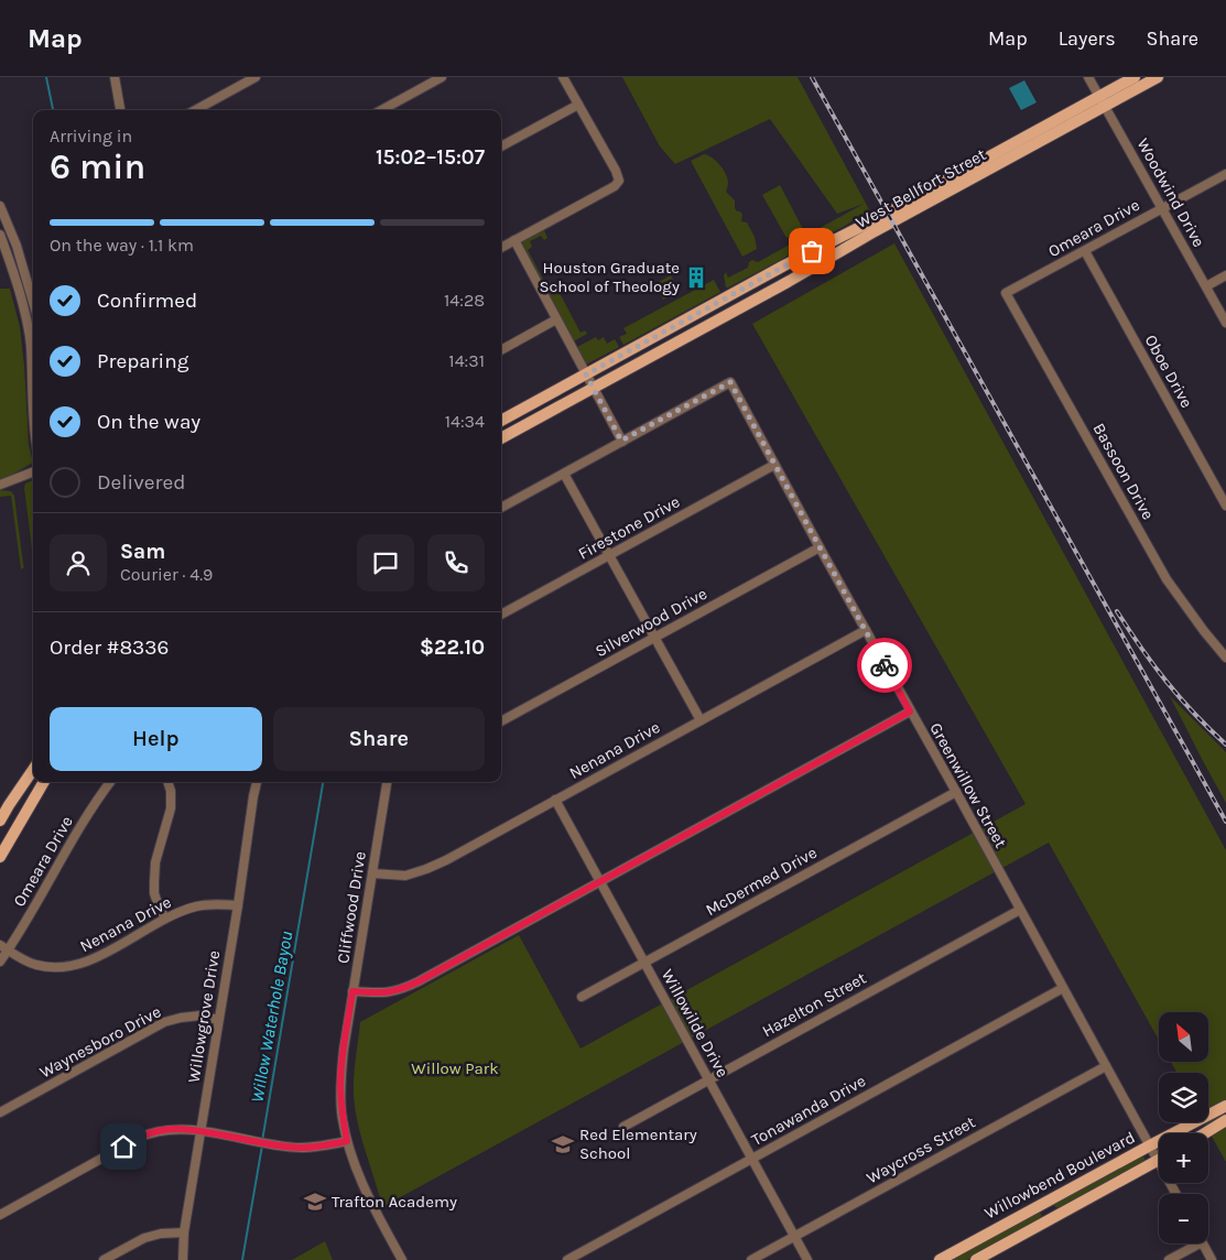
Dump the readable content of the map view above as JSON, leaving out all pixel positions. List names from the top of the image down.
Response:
{
  "streets": {
    "main road": ["West Bellfort Street", "Willowbend Boulevard"],
    "street": [
      "Woodwind Drive",
      "Omeara Drive",
      "Oboe Drive",
      "Bassoon Drive",
      "Firestone Drive",
      "Silverwood Drive",
      "Nenana Drive",
      "Greenwillow Street",
      "McDermed Drive",
      "Cliffwood Drive",
      "Hazelton Street",
      "Willowgrove Drive",
      "Willowilde Drive",
      "Waynesboro Drive",
      "Tonawanda Drive",
      "Waycross Street"
    ]
  },
  "crossings": [
    ["West Bellfort Street", "Woodwind Drive"],
    ["Woodwind Drive", "Omeara Drive"],
    ["Omeara Drive", "Oboe Drive"],
    ["Omeara Drive", "Bassoon Drive"],
    ["Omeara Drive", "Nenana Drive"],
    ["Firestone Drive", "Greenwillow Street"],
    ["Silverwood Drive", "Greenwillow Street"],
    ["Nenana Drive", "Greenwillow Street"],
    ["Nenana Drive", "Cliffwood Drive"],
    ["Nenana Drive", "Willowgrove Drive"],
    ["Nenana Drive", "Willowilde Drive"],
    ["Greenwillow Street", "McDermed Drive"],
    ["Greenwillow Street", "Hazelton Street"],
    ["Greenwillow Street", "Tonawanda Drive"],
    ["Greenwillow Street", "Waycross Street"],
    ["Greenwillow Street", "Willowbend Boulevard"],
    ["McDermed Drive", "Willowilde Drive"],
    ["Hazelton Street", "Willowilde Drive"],
    ["Willowgrove Drive", "Waynesboro Drive"],
    ["Willowilde Drive", "Tonawanda Drive"],
    ["Willowilde Drive", "Waycross Street"]
  ],
  "water": ["Willow Waterhole Bayou"],
  "parks": ["Willow Park"],
  "places": {
    "building": ["Houston Graduate School of Theology"],
    "school or university": ["Red Elementary School", "Trafton Academy"]
  },
  "north": "top left",
  "page": {
    "header": "Map",
    "nav": ["Map", "Layers", "Share"],
    "heading": ["6 min", "Arriving in", "15:02–15:07"],
    "panel": [
      "Sam",
      "Courier · 4.9",
      "Order #8336",
      "$22.10"
    ],
    "bar": "On the way · 1.1 km",
    "list": [
      ["Confirmed", "14:28"],
      ["Preparing", "14:31"],
      ["On the way", "14:34"],
      "Delivered"
    ],
    "buttons": ["Help", "Share"],
    "map_buttons": ["+", "−"]
  }
}
